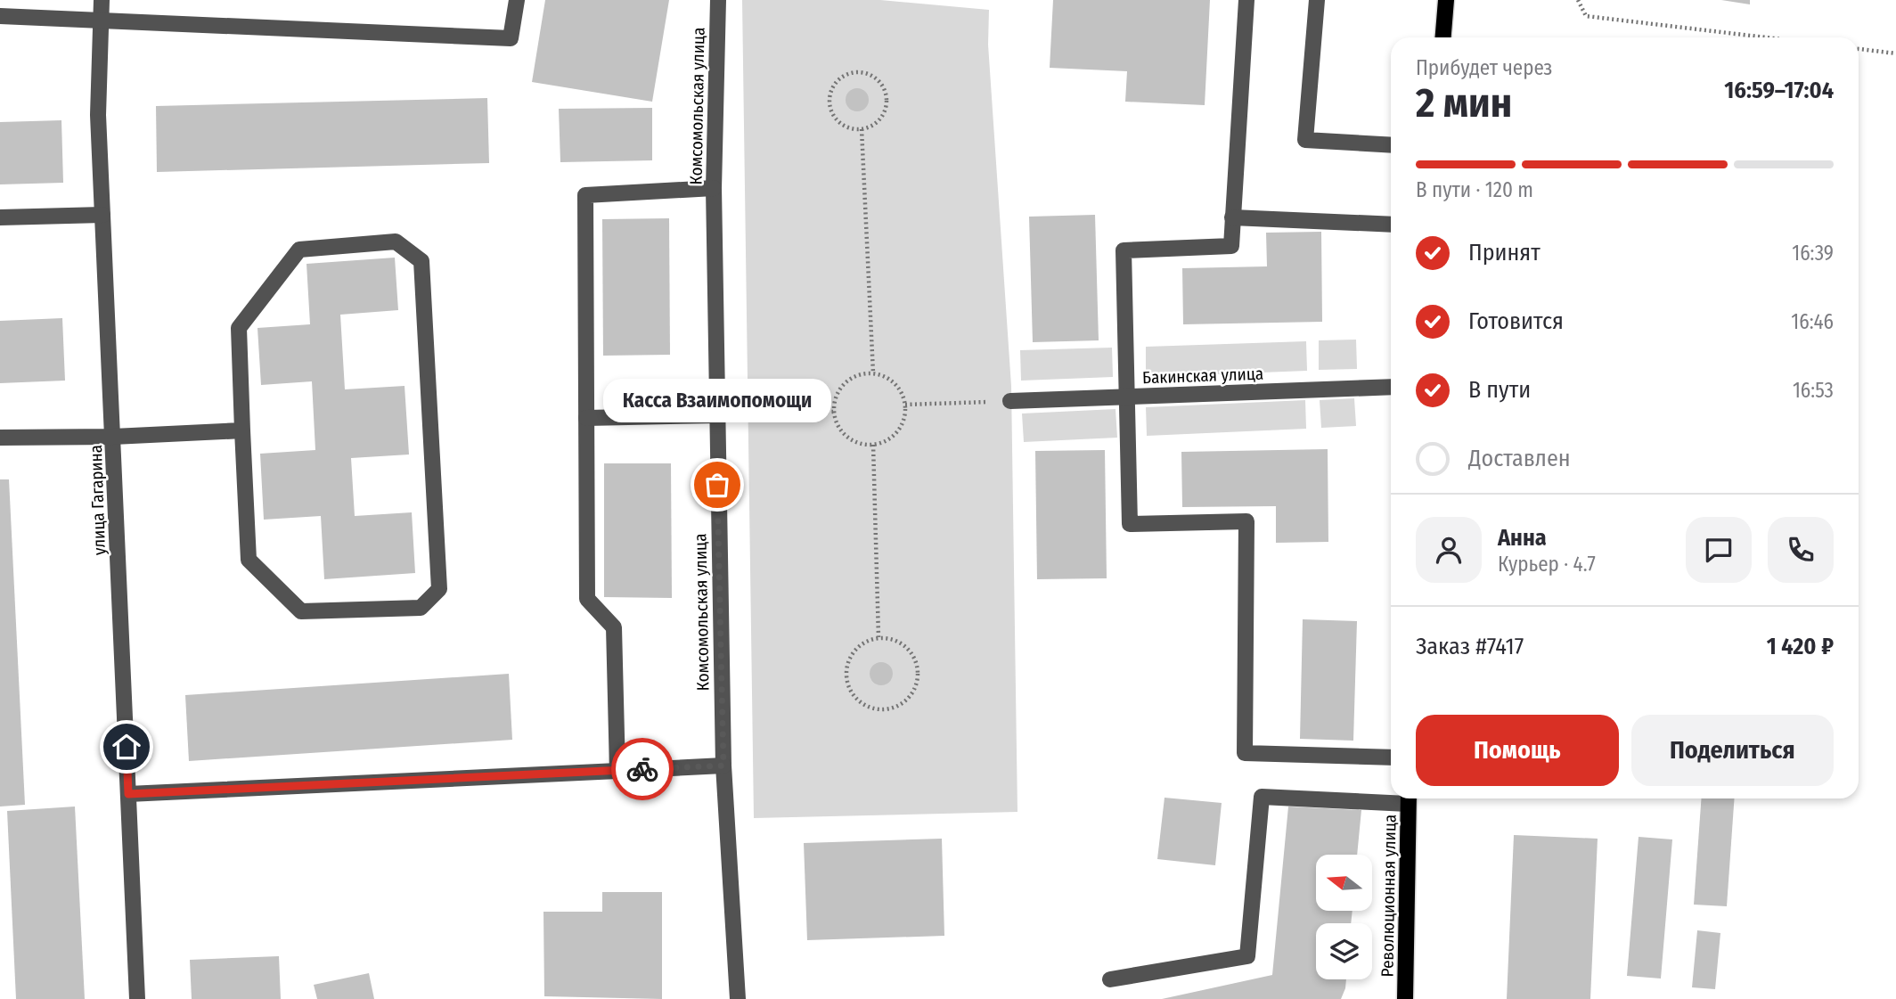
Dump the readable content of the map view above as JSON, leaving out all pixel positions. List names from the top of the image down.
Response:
{
  "streets": {
    "main road": ["Революционная улица"],
    "street": ["Комсомольская улица", "Бакинская улица", "улица Гагарина"]
  },
  "places": ["Касса Взаимопомощи"],
  "north": "left",
  "page": {
    "heading": ["2 мин", "Прибудет через", "16:59–17:04"],
    "panel": [
      "Анна",
      "Курьер · 4.7",
      "Заказ #7417",
      "1 420 ₽"
    ],
    "bar": "В пути · 120 m",
    "list": [
      ["Принят", "16:39"],
      ["Готовится", "16:46"],
      ["В пути", "16:53"],
      "Доставлен"
    ],
    "bubble": "Касса Взаимопомощи",
    "buttons": ["Помощь", "Поделиться"]
  }
}
